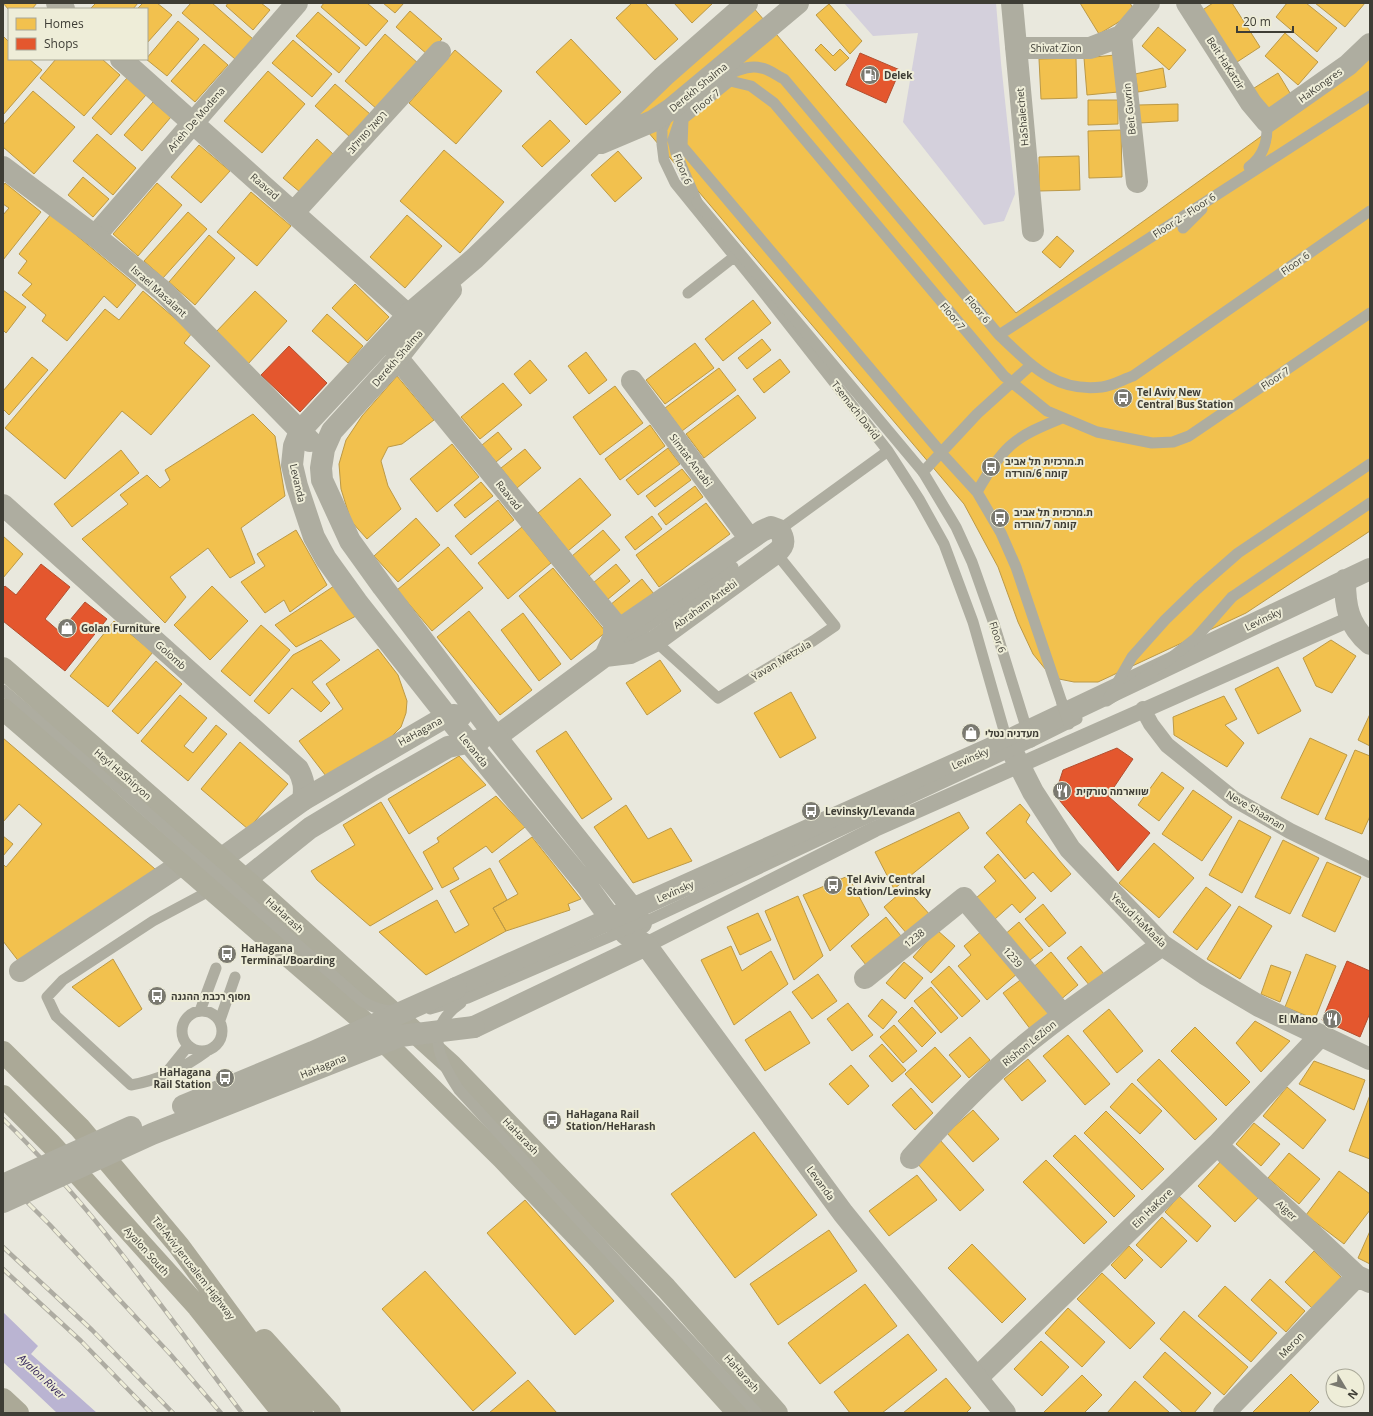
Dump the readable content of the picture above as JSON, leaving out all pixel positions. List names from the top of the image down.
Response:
{
  "streets": {
    "highway": ["Ayalon South", "Tel-Aviv Jerusalem Highway"],
    "main road": ["Heyl HaShiryon", "HaHarash"],
    "street": [
      "Shivat Zion",
      "Beit HaKatzir",
      "HaKongres",
      "Derekh Shalma",
      "Beit Guvrin",
      "HaShalechet",
      "Arieh De Modena",
      "רפאל פוזיילוב",
      "Raavad",
      "Israel Masalant",
      "Simtat Antabi",
      "Levanda",
      "Abraham Antebi",
      "Levinsky",
      "Golomb",
      "HaHagana",
      "Neve Shaanan",
      "Yesud HaMaala",
      "1238",
      "1239",
      "Rishon LeZion",
      "Ein HaKore",
      "Aiger",
      "Meron"
    ],
    "lane": [
      "Floor 7",
      "Floor 6",
      "Floor 2 - Floor 6",
      "Tsemach David",
      "Yavan Metzula"
    ]
  },
  "crossings": [
    ["Shivat Zion", "Beit Guvrin"],
    ["Shivat Zion", "HaShalechet"],
    ["Beit HaKatzir", "HaKongres"],
    ["Derekh Shalma", "Raavad"],
    ["Derekh Shalma", "Israel Masalant"],
    ["Derekh Shalma", "Tsemach David"],
    ["Derekh Shalma", "Levanda"],
    ["Arieh De Modena", "Raavad"],
    ["Arieh De Modena", "Israel Masalant"],
    ["רפאל פוזיילוב", "Raavad"],
    ["Floor 6", "Floor 2 - Floor 6"],
    ["Raavad", "Abraham Antebi"],
    ["Israel Masalant", "Levanda"],
    ["Tsemach David", "Levinsky"],
    ["Tsemach David", "Yesud HaMaala"],
    ["Simtat Antabi", "Abraham Antebi"],
    ["Levanda", "Abraham Antebi"],
    ["Levanda", "Levinsky"],
    ["Levanda", "HaHagana"],
    ["Levanda", "Ein HaKore"],
    ["Abraham Antebi", "Yavan Metzula"],
    ["Abraham Antebi", "HaHagana"],
    ["Levinsky", "HaHagana"],
    ["Levinsky", "Yesud HaMaala"],
    ["Golomb", "HaHagana"],
    ["HaHagana", "Heyl HaShiryon"],
    ["Heyl HaShiryon", "HaHarash"],
    ["Yesud HaMaala", "Rishon LeZion"],
    ["Yesud HaMaala", "Ein HaKore"],
    ["1238", "1239"],
    ["1239", "Rishon LeZion"],
    ["Ein HaKore", "Aiger"],
    ["Aiger", "Meron"]
  ],
  "water": ["Ayalon River"],
  "places": {
    "fuel station": ["Delek"],
    "bus stop": [
      "Tel Aviv New Central Bus Station",
      "ת.מרכזית תל אביב קומה 6/הורדה",
      "ת.מרכזית תל אביב קומה 7/הורדה",
      "Levinsky/Levanda",
      "Tel Aviv Central Station/Levinsky",
      "HaHagana Terminal/Boarding",
      "מסוף רכבת ההגנה",
      "HaHagana Rail Station",
      "HaHagana Rail Station/HeHarash"
    ],
    "shop": ["Golan Furniture", "מעדניה נטלי"],
    "restaurant": ["שווארמה טורקית", "El Mano"]
  },
  "legend": ["Homes", "Shops"],
  "scale_bar": "20 m",
  "north": "bottom right"
}
